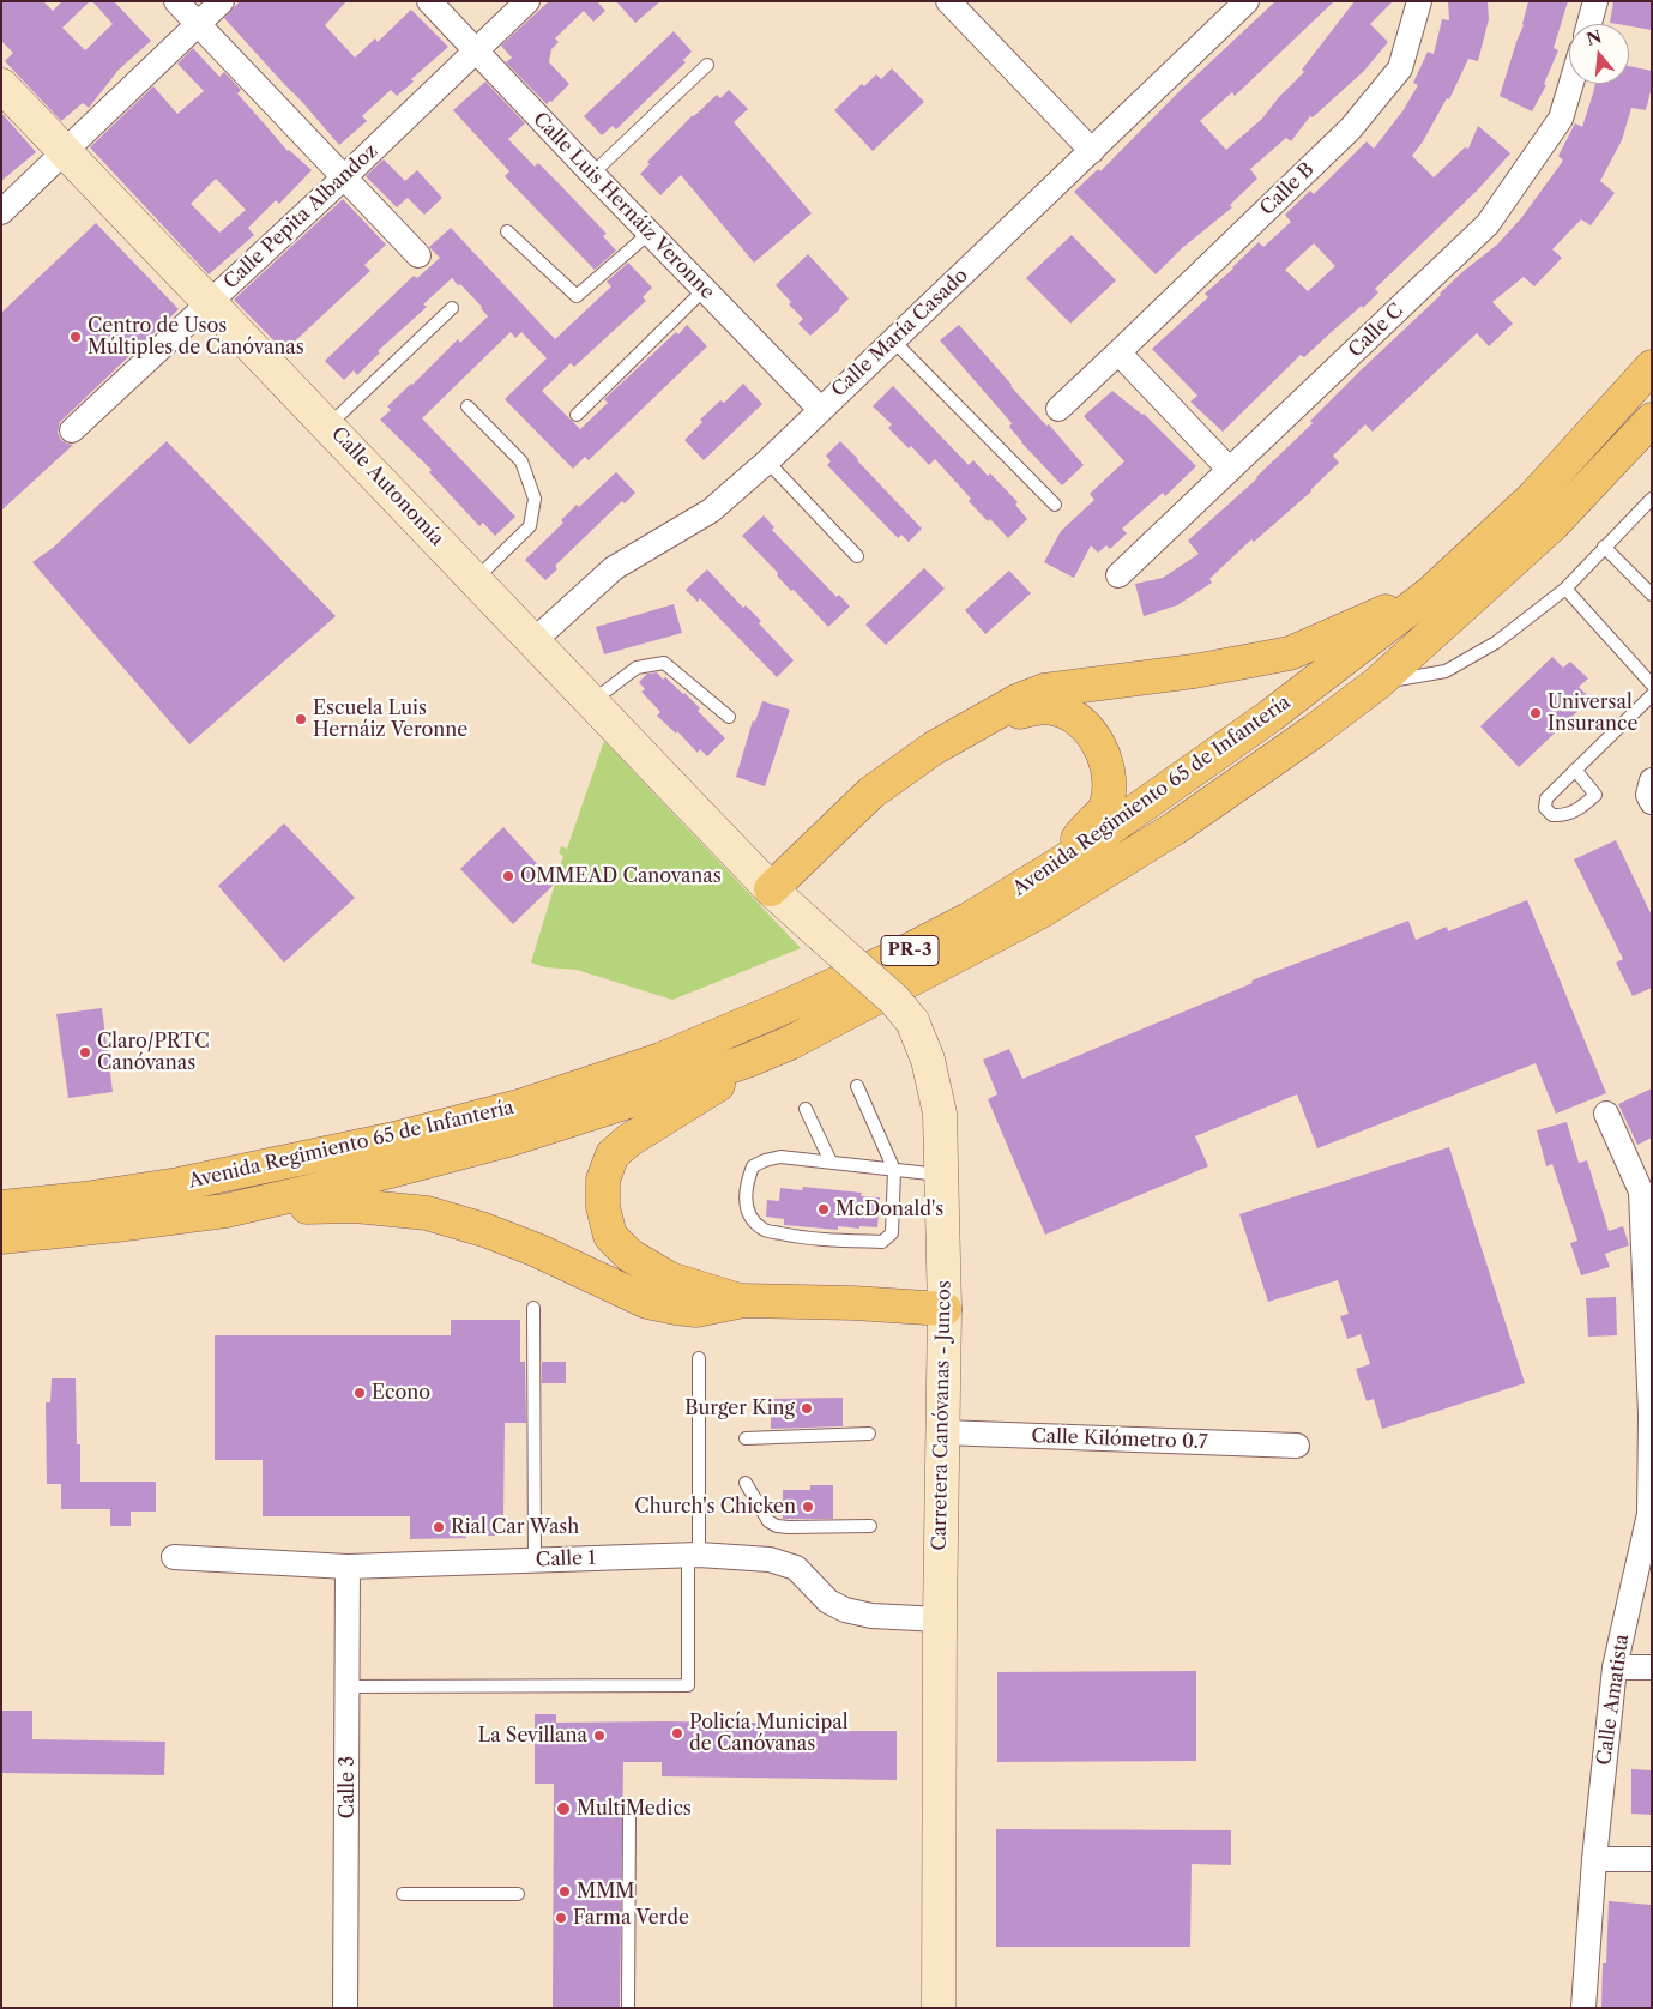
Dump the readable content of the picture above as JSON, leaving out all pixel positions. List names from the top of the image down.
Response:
{
  "streets": {
    "main road": [
      "Calle Autonomía",
      "Avenida Regimiento 65 de Infantería",
      "PR-3",
      "Carretera Canóvanas - Juncos"
    ],
    "street": [
      "Calle B",
      "Calle Luis Hernáiz Veronne",
      "Calle Pepita Albandoz",
      "Calle C",
      "Calle María Casado",
      "Calle Kilómetro 0.7",
      "Calle 1",
      "Calle Amatista",
      "Calle 3"
    ]
  },
  "crossings": [
    ["Calle Luis Hernáiz Veronne", "Calle Pepita Albandoz"],
    ["Calle Luis Hernáiz Veronne", "Calle María Casado"],
    ["Calle Pepita Albandoz", "Calle Autonomía"],
    ["Calle María Casado", "Calle Autonomía"],
    ["Calle Autonomía", "Carretera Canóvanas - Juncos"],
    ["Carretera Canóvanas - Juncos", "Calle Kilómetro 0.7"],
    ["Carretera Canóvanas - Juncos", "Calle 1"],
    ["Calle 1", "Calle 3"]
  ],
  "places": [
    "Centro de Usos Múltiples de Canóvanas",
    "Universal Insurance",
    "Escuela Luis Hernáiz Veronne",
    "OMMEAD Canovanas",
    "Claro/PRTC Canóvanas",
    "McDonald's",
    "Econo",
    "Burger King",
    "Church's Chicken",
    "Rial Car Wash",
    "Policía Municipal de Canóvanas",
    "La Sevillana",
    "MultiMedics",
    "MMM",
    "Farma Verde"
  ],
  "north": "top"
}
